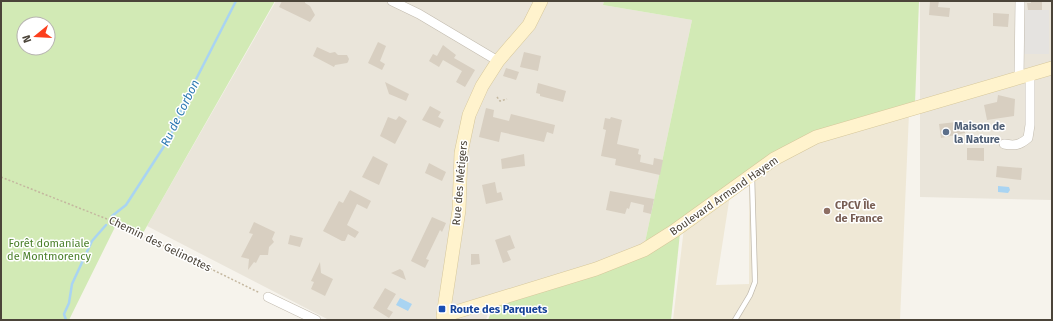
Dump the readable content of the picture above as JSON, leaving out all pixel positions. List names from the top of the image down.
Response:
{
  "streets": {
    "main road": ["Rue des Métigers", "Boulevard Armand Hayem"],
    "path": ["Chemin des Gelinottes"]
  },
  "crossings": [
    ["Rue des Métigers", "Boulevard Armand Hayem"]
  ],
  "water": ["Ru de Corbon"],
  "parks": ["Forêt domaniale de Montmorency"],
  "places": {
    "other": ["Maison de la Nature", "CPCV Île de France"],
    "transit": ["Route des Parquets"]
  },
  "north": "left"
}
